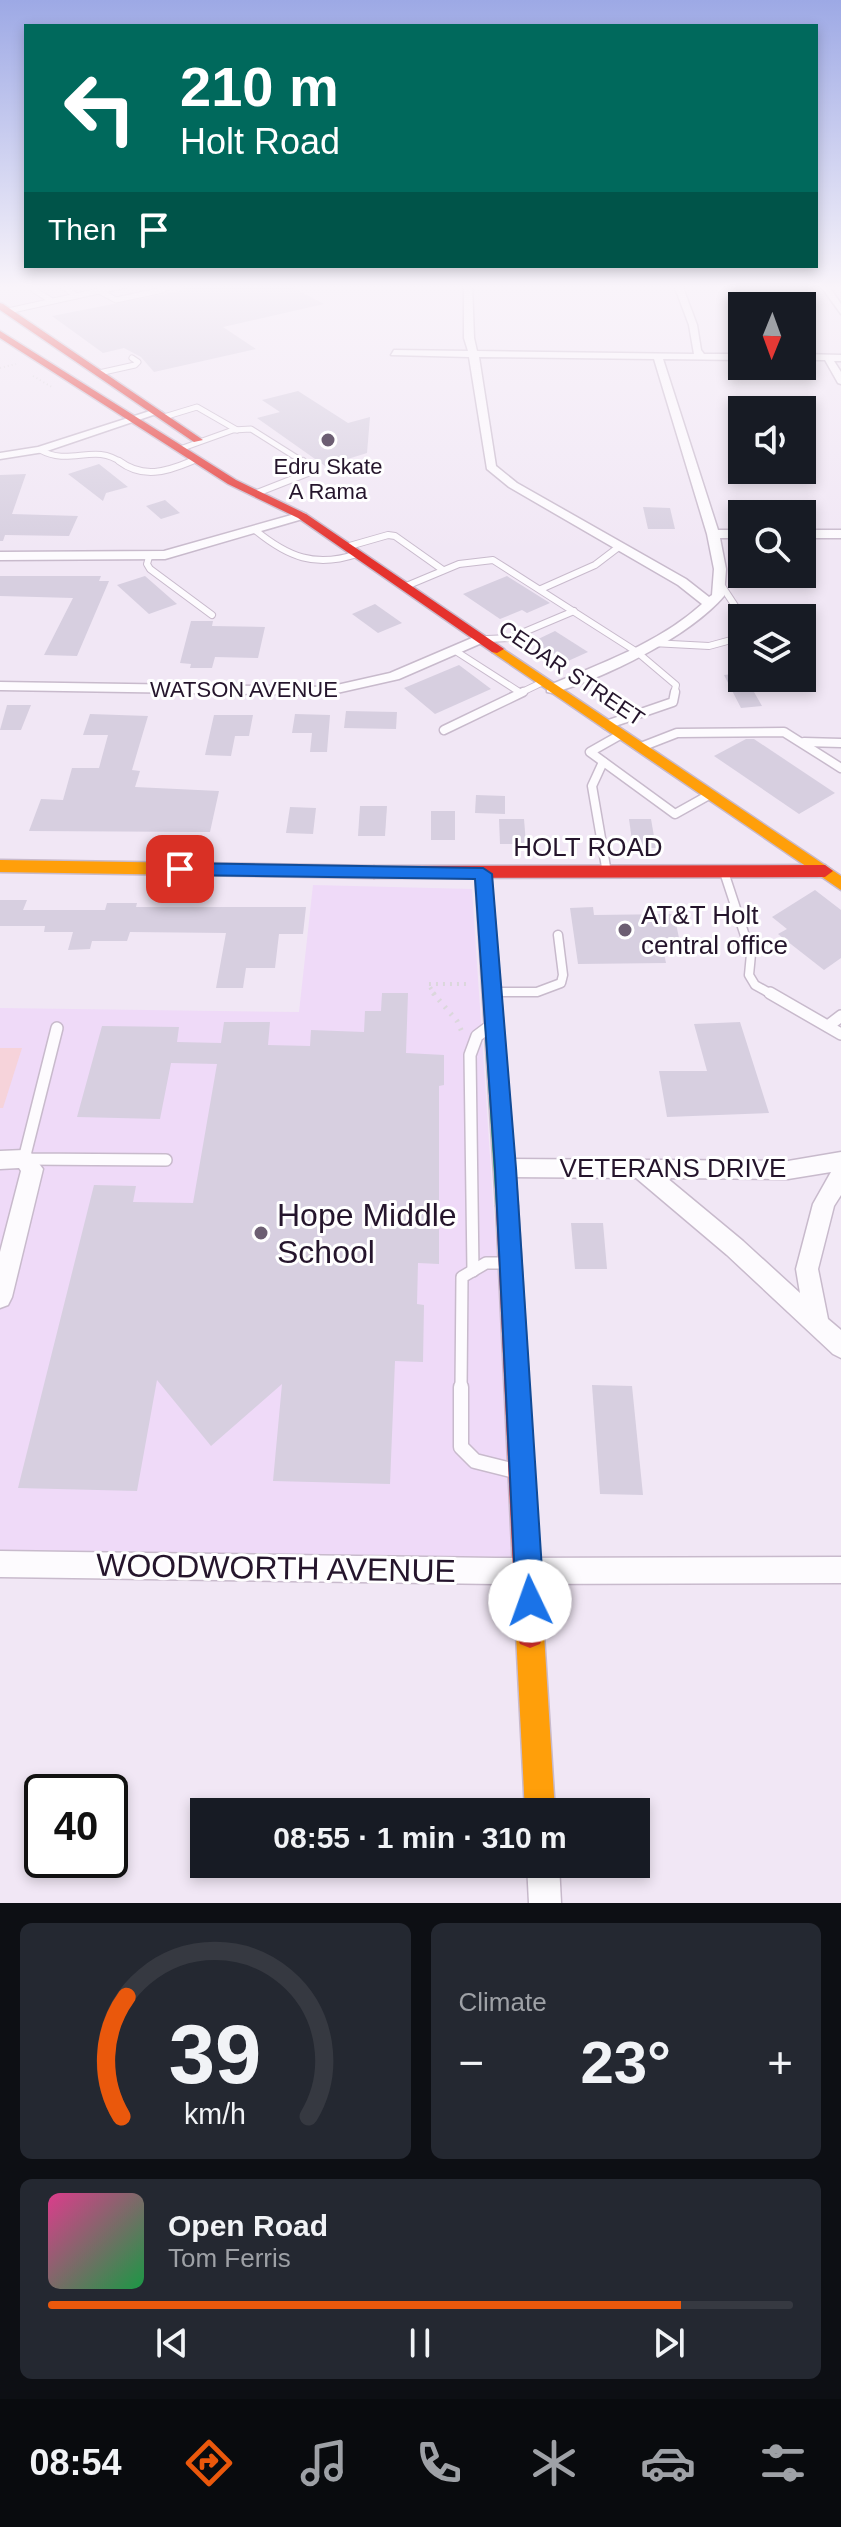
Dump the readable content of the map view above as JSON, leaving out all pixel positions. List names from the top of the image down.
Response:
{
  "streets": {
    "main road": ["CEDAR STREET", "HOLT ROAD"],
    "street": ["WATSON AVENUE", "VETERANS DRIVE", "WOODWORTH AVENUE"]
  },
  "crossings": [
    ["CEDAR STREET", "WATSON AVENUE"],
    ["CEDAR STREET", "HOLT ROAD"]
  ],
  "places": ["Edru Skate A Rama", "AT&T Holt central office", "Hope Middle School"],
  "north": "bottom",
  "page": {
    "turn": ["210 m", "Holt Road"],
    "then": "Then",
    "limit": "40",
    "trip": "08:55 · 1 min · 310 m",
    "tile": "Climate",
    "heat": ["−", "23°", "+"],
    "song": ["Open Road", "Tom Ferris"],
    "tabs": "08:54",
    "gauge": ["39", "km/h"]
  }
}
